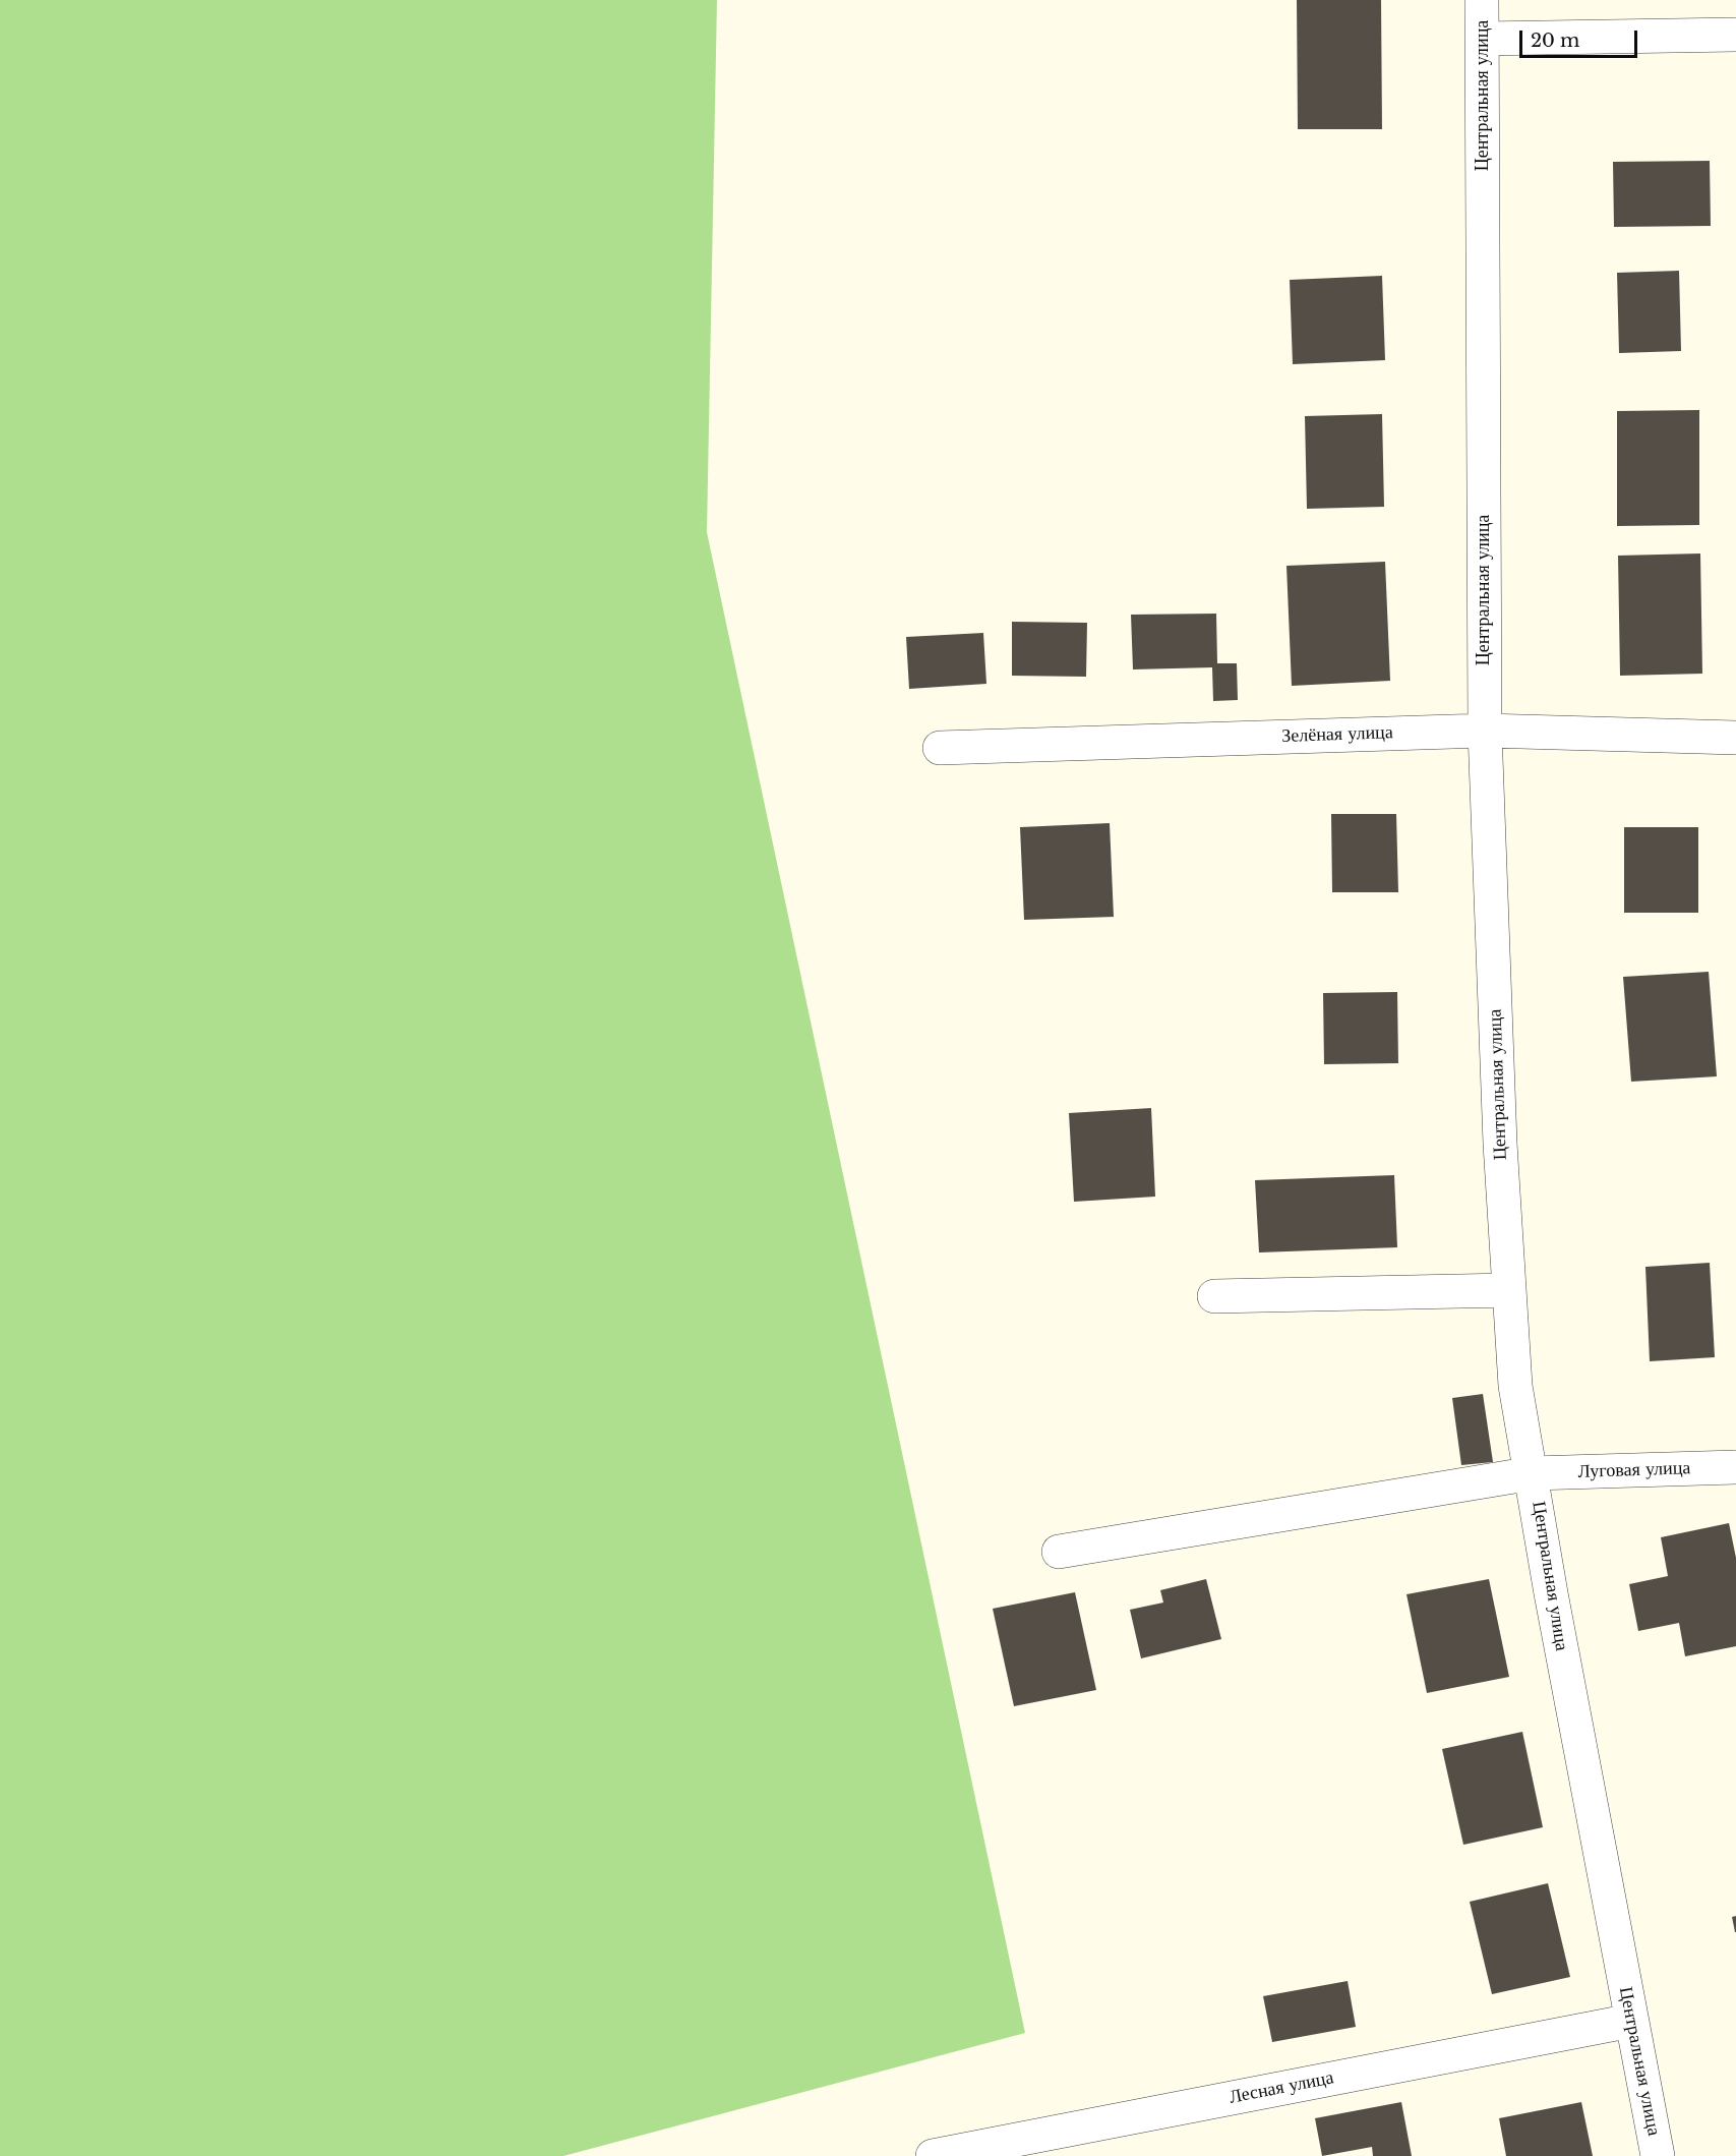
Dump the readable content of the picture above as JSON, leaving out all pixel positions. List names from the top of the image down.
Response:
{
  "streets": {
    "street": [
      "Центральная улица",
      "Зелёная улица",
      "Луговая улица",
      "Лесная улица"
    ]
  },
  "crossings": [
    ["Центральная улица", "Зелёная улица"],
    ["Центральная улица", "Луговая улица"],
    ["Центральная улица", "Лесная улица"]
  ],
  "scale_bar": "20 m"
}
